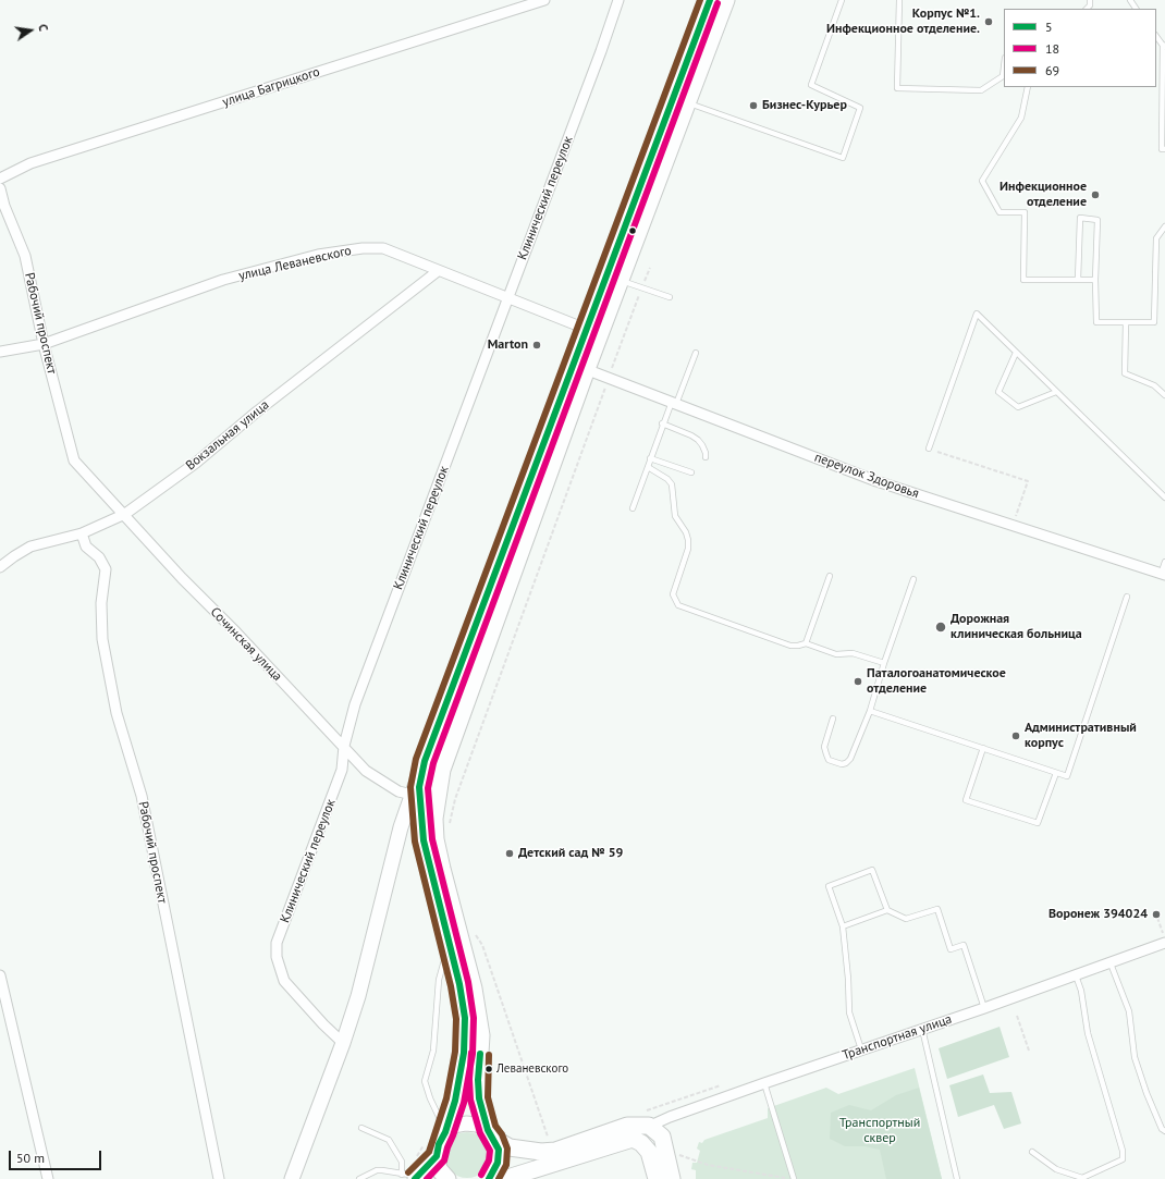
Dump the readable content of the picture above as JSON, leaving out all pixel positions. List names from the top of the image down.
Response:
{
  "streets": {
    "street": [
      "улица Багрицкого",
      "Клинический переулок",
      "улица Леваневского",
      "Рабочий проспект",
      "Вокзальная улица",
      "переулок Здоровья",
      "Сочинская улица",
      "Транспортная улица"
    ]
  },
  "crossings": [
    ["Клинический переулок", "улица Леваневского"],
    ["Клинический переулок", "Сочинская улица"],
    ["улица Леваневского", "Рабочий проспект"],
    ["улица Леваневского", "Вокзальная улица"],
    ["Рабочий проспект", "Вокзальная улица"],
    ["Рабочий проспект", "Сочинская улица"],
    ["Вокзальная улица", "Сочинская улица"]
  ],
  "parks": ["Транспортный сквер"],
  "places": [
    "Корпус №1. Инфекционное отделение.",
    "Бизнес-Курьер",
    "Инфекционное отделение",
    "Marton",
    "Дорожная клиническая больница",
    "Паталогоанатомическое отделение",
    "Административный корпус",
    "Детский сад № 59",
    "Воронеж 394024",
    "Леваневского"
  ],
  "lines": ["transit line 5", "transit line 69", "transit line 18"],
  "legend": ["5", "18", "69"],
  "scale_bar": "50 m",
  "north": "right"
}
